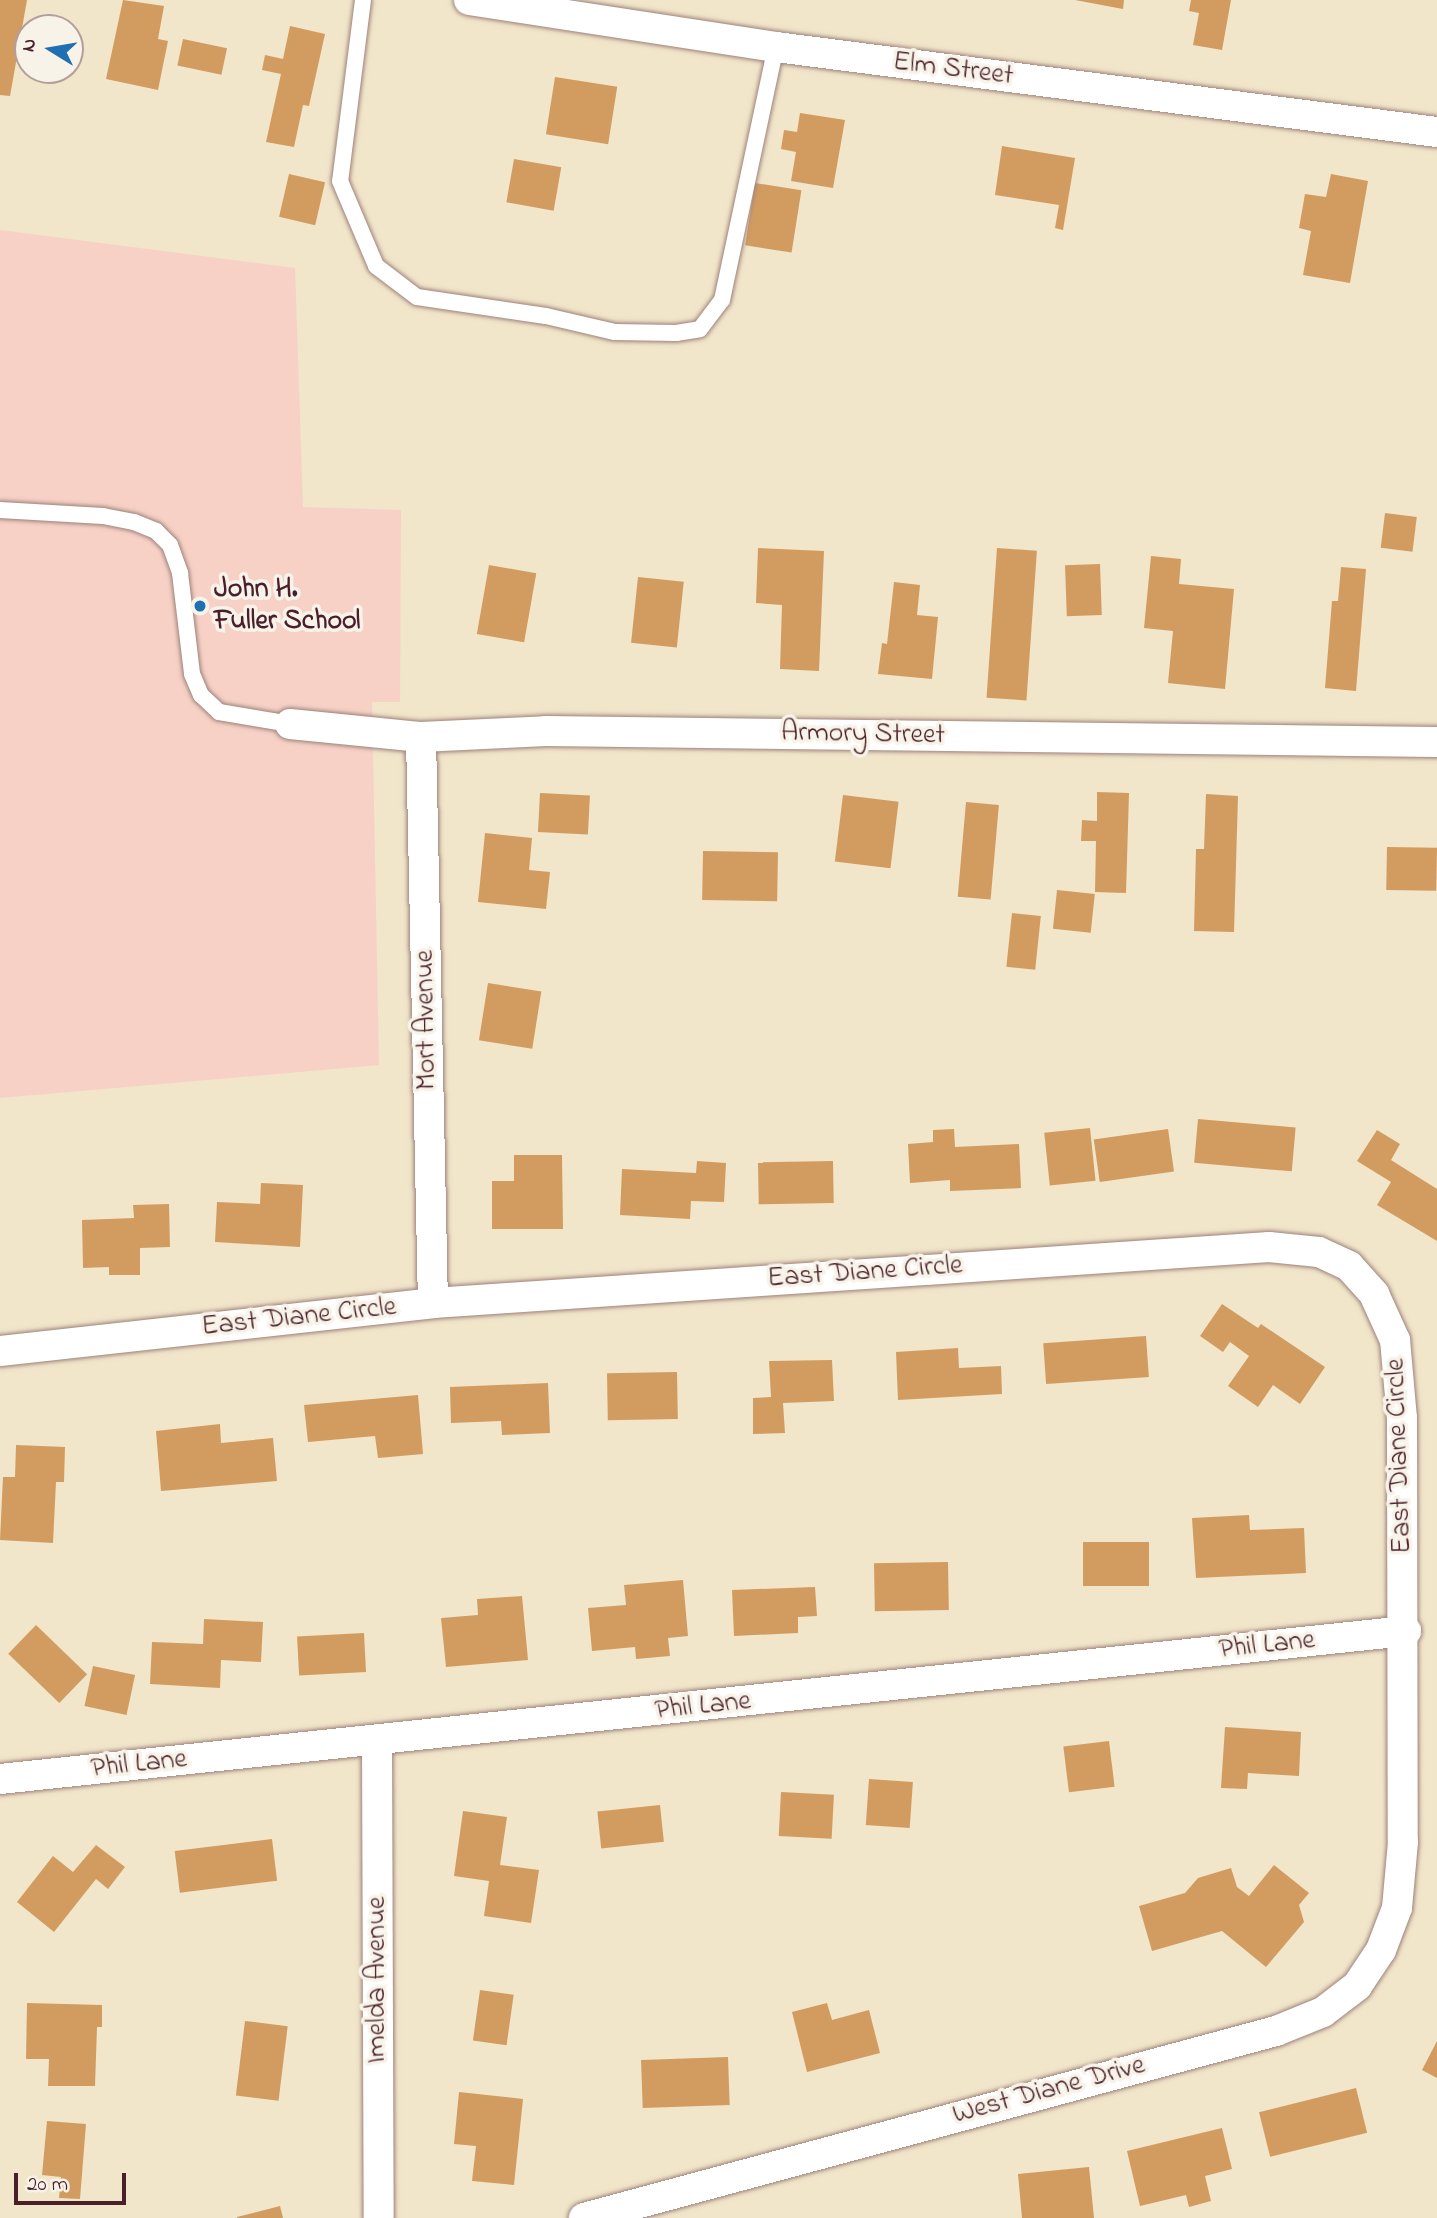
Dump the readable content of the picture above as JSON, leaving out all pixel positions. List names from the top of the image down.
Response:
{
  "streets": {
    "street": [
      "Elm Street",
      "Armory Street",
      "Mort Avenue",
      "East Diane Circle",
      "Phil Lane",
      "Imelda Avenue",
      "West Diane Drive"
    ]
  },
  "crossings": [
    ["Armory Street", "Mort Avenue"],
    ["Mort Avenue", "East Diane Circle"],
    ["East Diane Circle", "Phil Lane"],
    ["East Diane Circle", "West Diane Drive"],
    ["Phil Lane", "Imelda Avenue"]
  ],
  "places": ["John H. Fuller School"],
  "scale_bar": "20 m",
  "north": "left"
}
